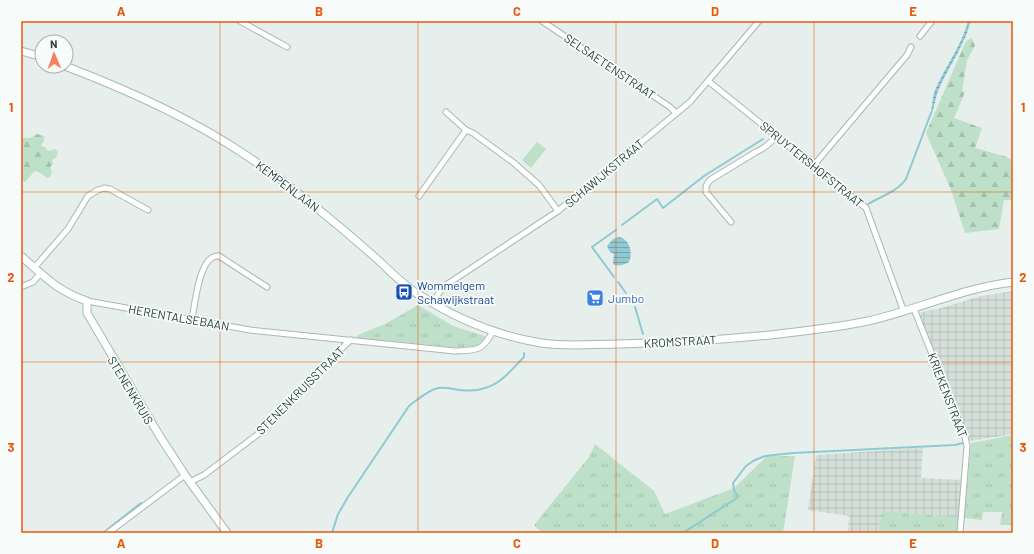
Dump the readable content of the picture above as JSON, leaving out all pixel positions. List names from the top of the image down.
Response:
{
  "streets": {
    "main road": [
      "KEMPENLAAN",
      "HERENTALSEBAAN",
      "KROMSTRAAT",
      "STENENKRUIS"
    ],
    "street": [
      "SELSAETENSTRAAT",
      "SPRUYTERSHOFSTRAAT",
      "SCHAWIJKSTRAAT",
      "STENENKRUISSTRAAT",
      "KRIEKENSTRAAT"
    ]
  },
  "crossings": [
    ["SELSAETENSTRAAT", "SCHAWIJKSTRAAT"],
    ["SPRUYTERSHOFSTRAAT", "SCHAWIJKSTRAAT"],
    ["SPRUYTERSHOFSTRAAT", "KROMSTRAAT"],
    ["SCHAWIJKSTRAAT", "KEMPENLAAN"],
    ["KEMPENLAAN", "KROMSTRAAT"],
    ["HERENTALSEBAAN", "STENENKRUIS"],
    ["HERENTALSEBAAN", "STENENKRUISSTRAAT"],
    ["KROMSTRAAT", "KRIEKENSTRAAT"],
    ["STENENKRUIS", "STENENKRUISSTRAAT"]
  ],
  "places": {
    "bus stop": ["Wommelgem Schawijkstraat"],
    "supermarket": ["Jumbo"]
  },
  "north": "top",
  "grid": {
    "columns": [
      "A",
      "B",
      "C",
      "D",
      "E"
    ],
    "rows": ["1", "2", "3"]
  }
}
